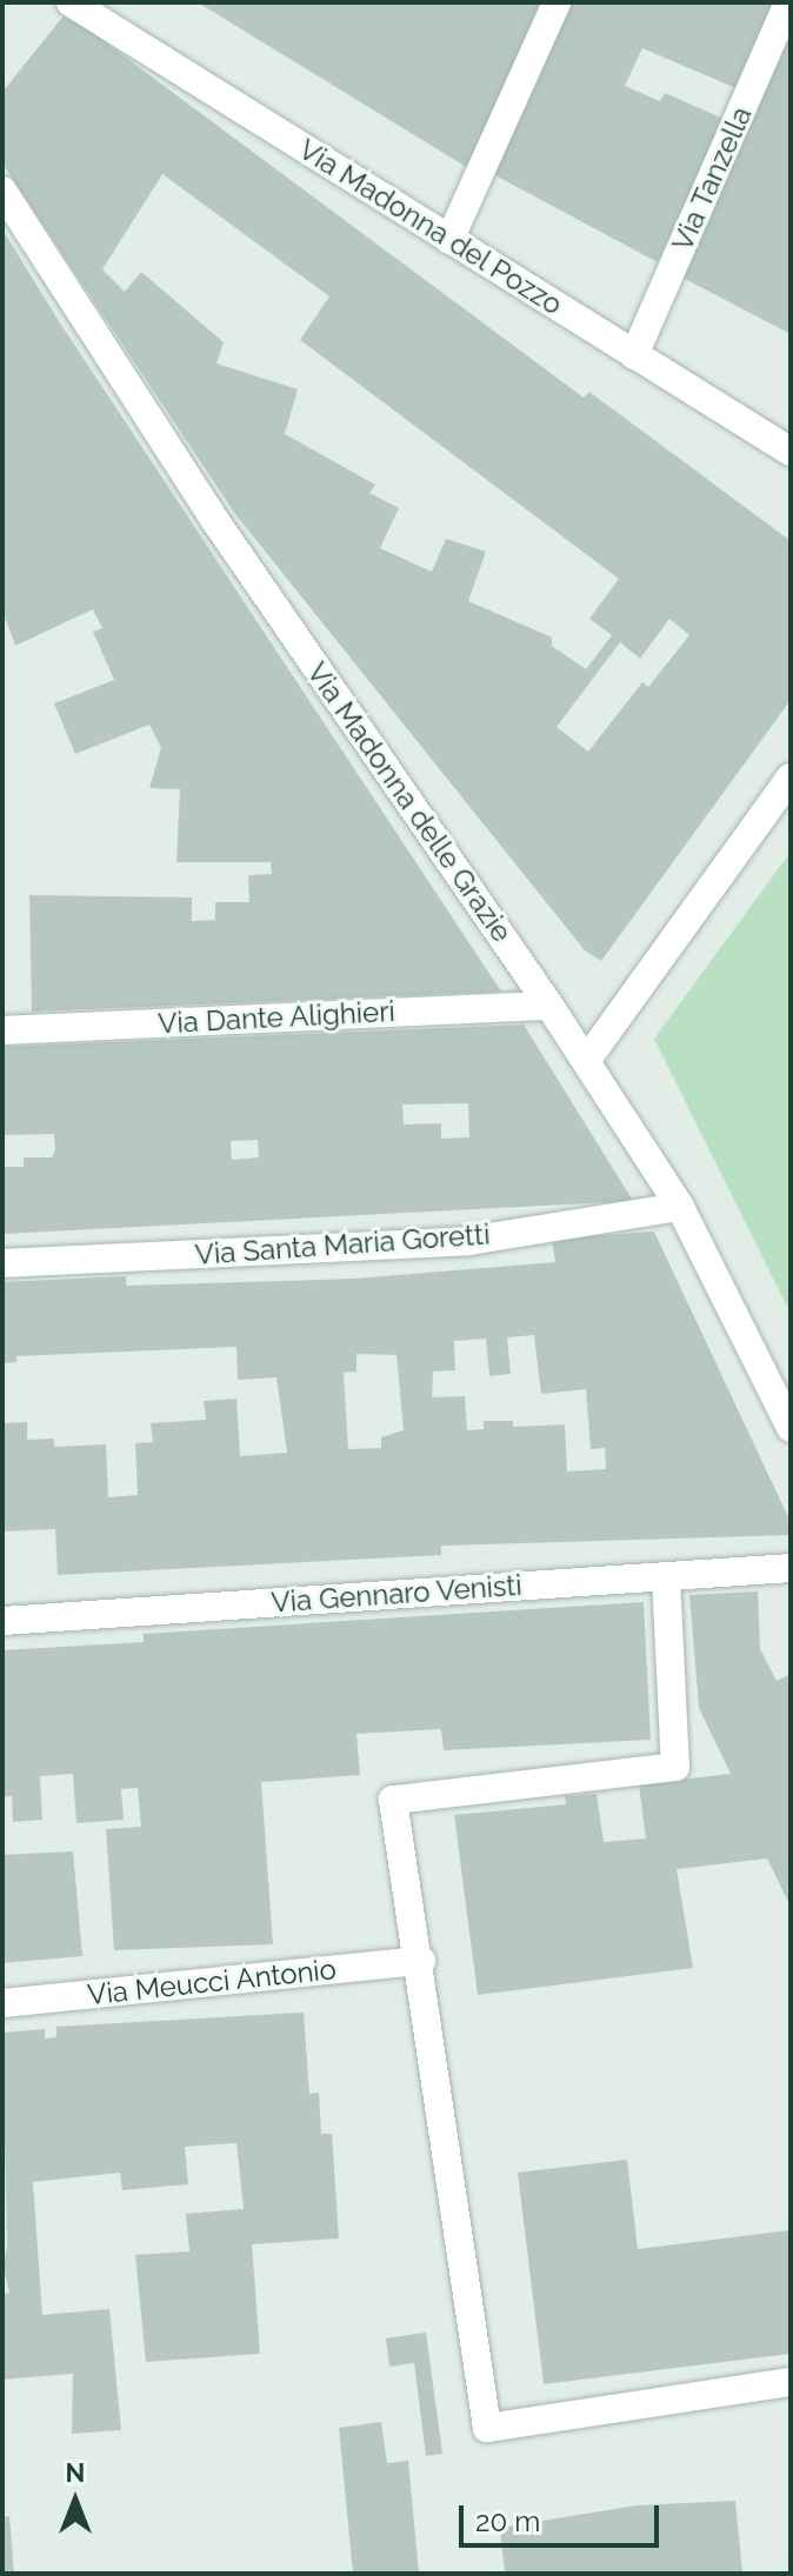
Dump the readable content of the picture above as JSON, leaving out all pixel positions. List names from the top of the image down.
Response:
{
  "streets": {
    "street": [
      "Via Tanzella",
      "Via Madonna del Pozzo",
      "Via Madonna delle Grazie",
      "Via Dante Alighieri",
      "Via Santa Maria Goretti",
      "Via Gennaro Venisti",
      "Via Meucci Antonio"
    ]
  },
  "crossings": [
    ["Via Tanzella", "Via Madonna del Pozzo"],
    ["Via Madonna delle Grazie", "Via Dante Alighieri"],
    ["Via Madonna delle Grazie", "Via Santa Maria Goretti"]
  ],
  "scale_bar": "20 m",
  "north": "top"
}
